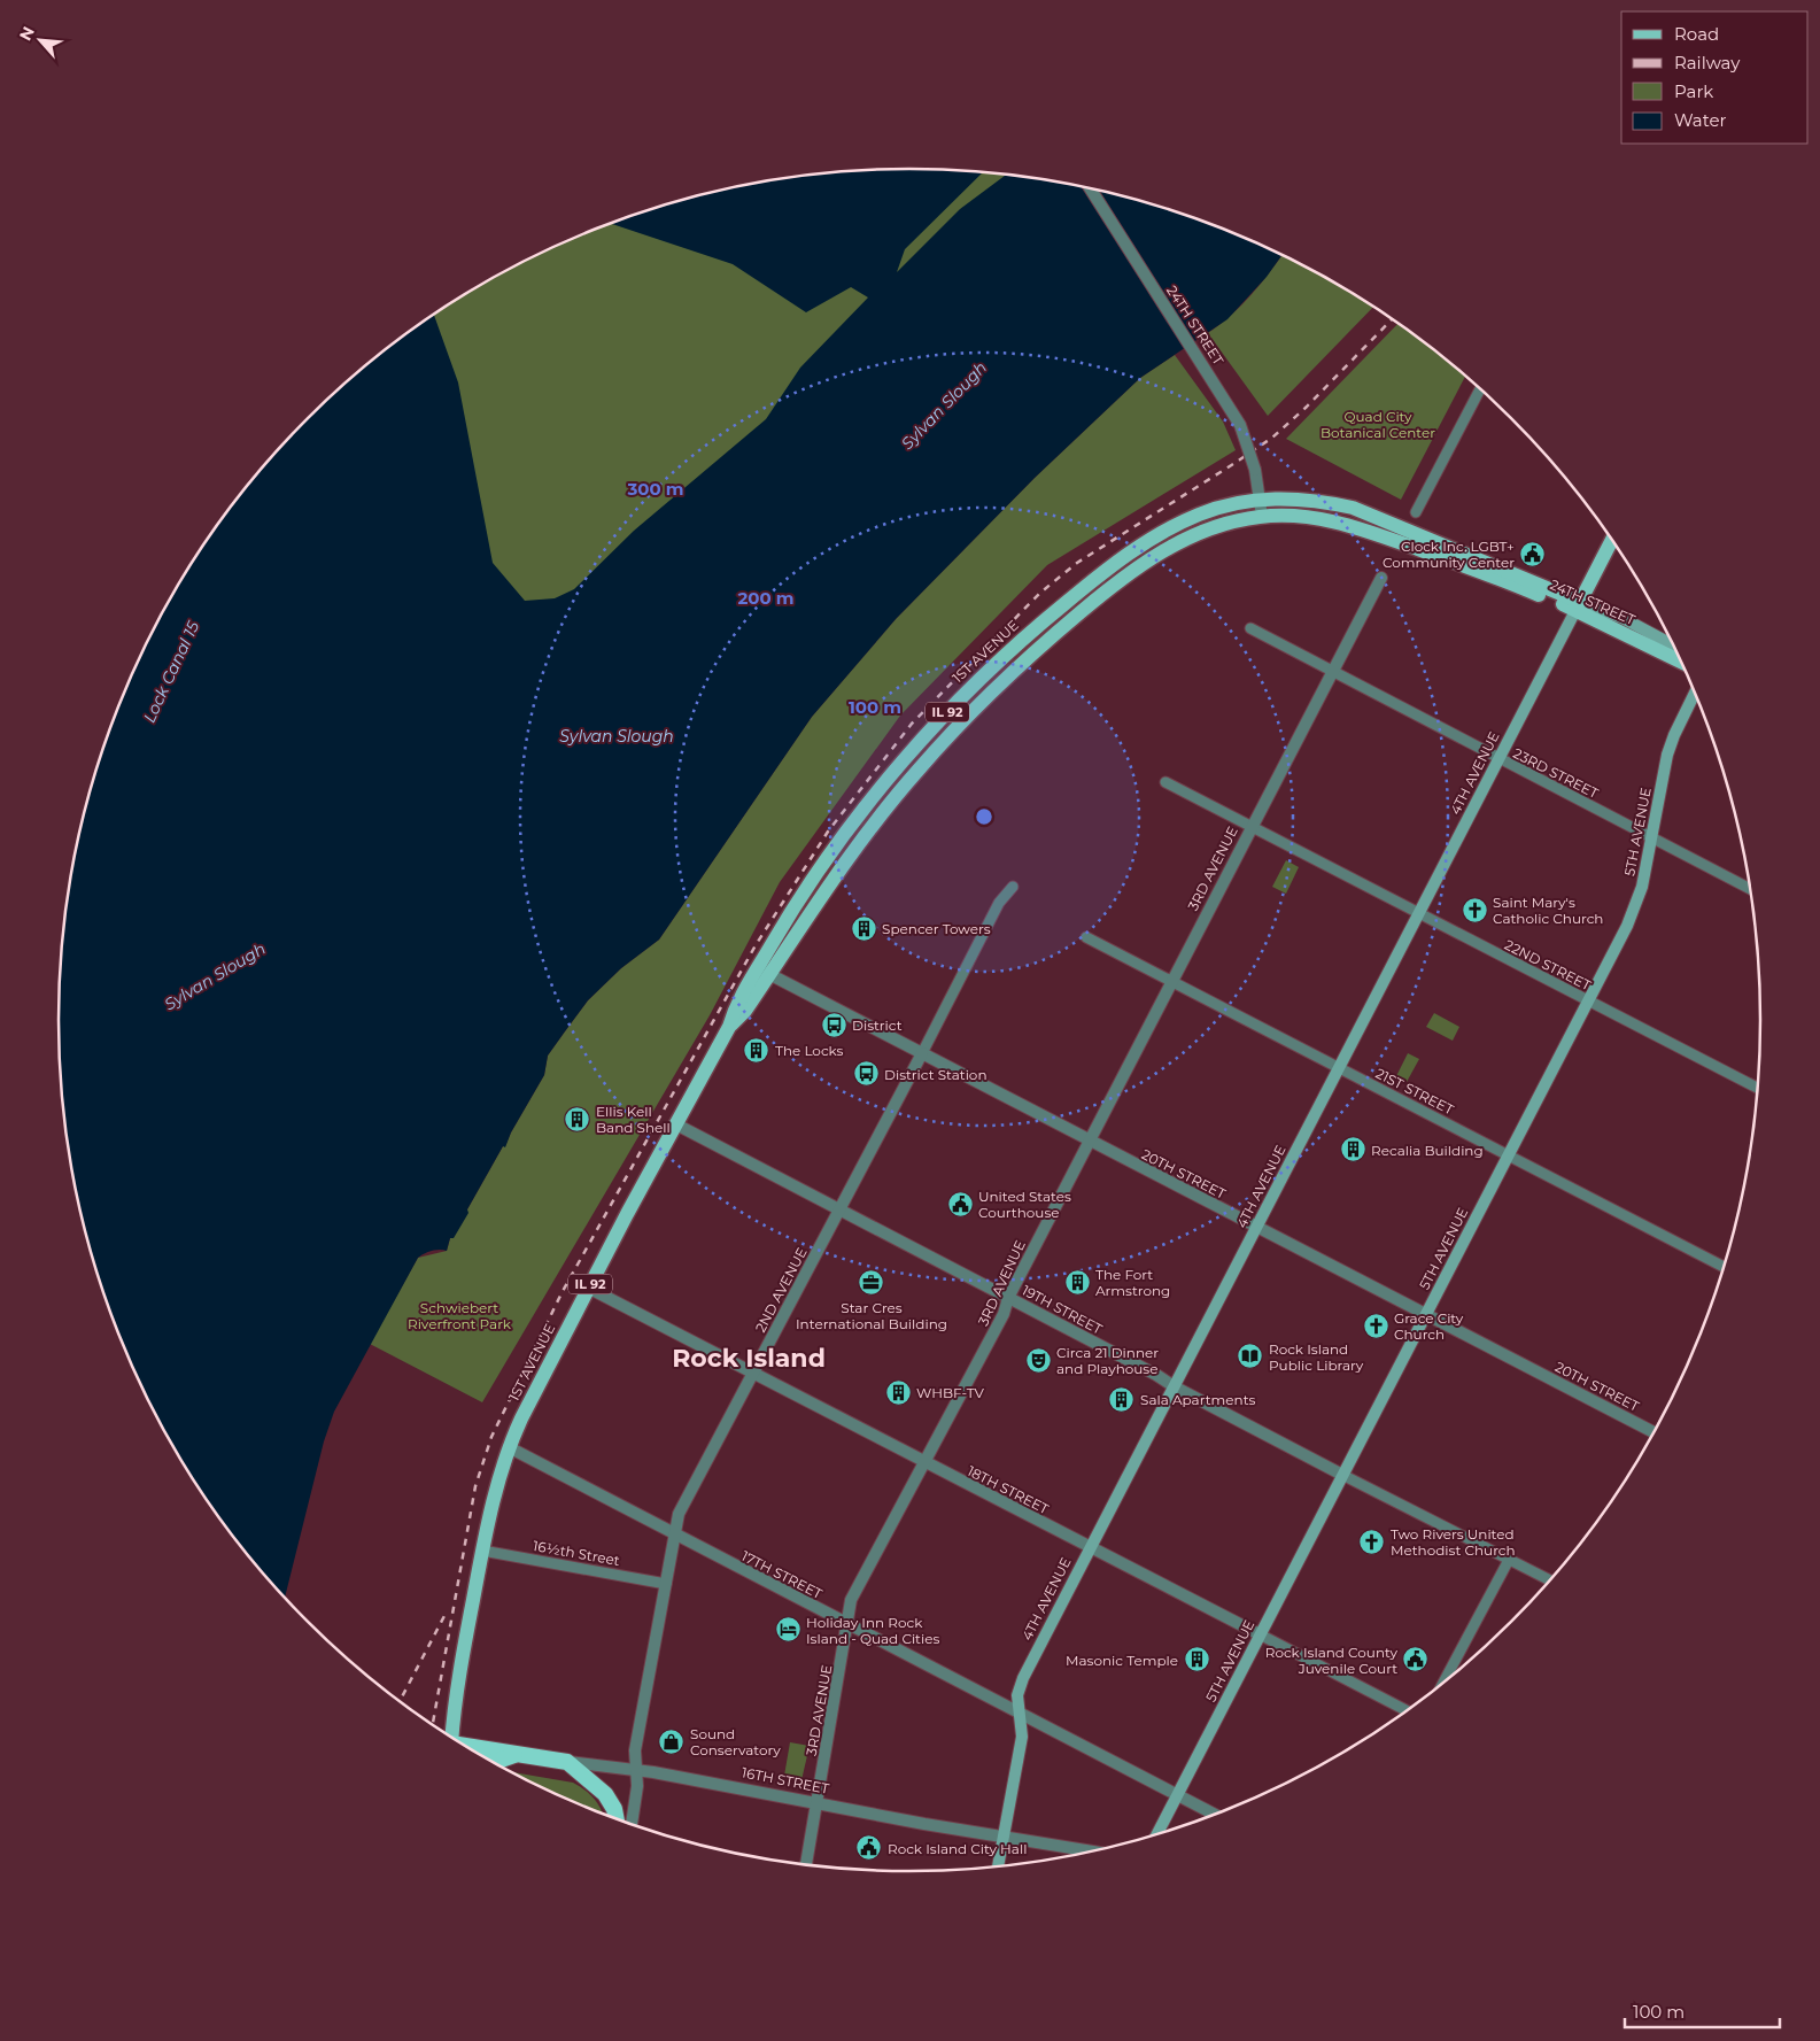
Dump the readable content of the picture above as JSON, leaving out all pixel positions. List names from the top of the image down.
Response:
{
  "streets": {
    "highway": ["16TH STREET"],
    "main road": [
      "24TH STREET",
      "1ST AVENUE",
      "IL 92",
      "4TH AVENUE",
      "5TH AVENUE"
    ],
    "street": [
      "23RD STREET",
      "3RD AVENUE",
      "22ND STREET",
      "21ST STREET",
      "20TH STREET",
      "2ND AVENUE",
      "19TH STREET",
      "18TH STREET",
      "16½th Street",
      "17TH STREET"
    ]
  },
  "crossings": [
    ["24TH STREET", "1ST AVENUE"],
    ["24TH STREET", "4TH AVENUE"],
    ["1ST AVENUE", "20TH STREET"],
    ["1ST AVENUE", "19TH STREET"],
    ["1ST AVENUE", "18TH STREET"],
    ["1ST AVENUE", "16½th Street"],
    ["1ST AVENUE", "17TH STREET"],
    ["4TH AVENUE", "23RD STREET"],
    ["4TH AVENUE", "22ND STREET"],
    ["4TH AVENUE", "21ST STREET"],
    ["4TH AVENUE", "20TH STREET"],
    ["4TH AVENUE", "19TH STREET"],
    ["4TH AVENUE", "18TH STREET"],
    ["4TH AVENUE", "17TH STREET"],
    ["4TH AVENUE", "16TH STREET"],
    ["23RD STREET", "5TH AVENUE"],
    ["23RD STREET", "3RD AVENUE"],
    ["5TH AVENUE", "22ND STREET"],
    ["5TH AVENUE", "21ST STREET"],
    ["5TH AVENUE", "20TH STREET"],
    ["5TH AVENUE", "19TH STREET"],
    ["5TH AVENUE", "18TH STREET"],
    ["5TH AVENUE", "17TH STREET"],
    ["3RD AVENUE", "22ND STREET"],
    ["3RD AVENUE", "21ST STREET"],
    ["3RD AVENUE", "20TH STREET"],
    ["3RD AVENUE", "19TH STREET"],
    ["3RD AVENUE", "18TH STREET"],
    ["3RD AVENUE", "17TH STREET"],
    ["3RD AVENUE", "16TH STREET"],
    ["20TH STREET", "2ND AVENUE"],
    ["2ND AVENUE", "19TH STREET"],
    ["2ND AVENUE", "18TH STREET"],
    ["2ND AVENUE", "16½th Street"],
    ["2ND AVENUE", "17TH STREET"],
    ["2ND AVENUE", "16TH STREET"]
  ],
  "districts": ["Rock Island"],
  "water": ["Sylvan Slough", "Lock Canal 15"],
  "parks": ["Quad City Botanical Center", "Schwiebert Riverfront Park"],
  "places": {
    "public building": [
      "Clock Inc. LGBT+ Community Center",
      "United States Courthouse",
      "Rock Island County Juvenile Court",
      "Rock Island City Hall"
    ],
    "church": ["Saint Mary's Catholic Church", "Grace City Church", "Two Rivers United Methodist Church"],
    "building": [
      "Spencer Towers",
      "The Locks",
      "Ellis Kell Band Shell",
      "Recalia Building",
      "The Fort Armstrong",
      "WHBF-TV",
      "Sala Apartments",
      "Masonic Temple"
    ],
    "bus stop": ["District", "District Station"],
    "office": ["Star Cres International Building"],
    "library": ["Rock Island Public Library"],
    "theatre": ["Circa 21 Dinner and Playhouse"],
    "hotel": ["Holiday Inn Rock Island - Quad Cities"],
    "shop": ["Sound Conservatory"]
  },
  "legend": [
    "Road",
    "Railway",
    "Park",
    "Water"
  ],
  "scale_bar": "100 m",
  "north": "top left",
  "rings": ["300 m", "200 m", "100 m"]
}
